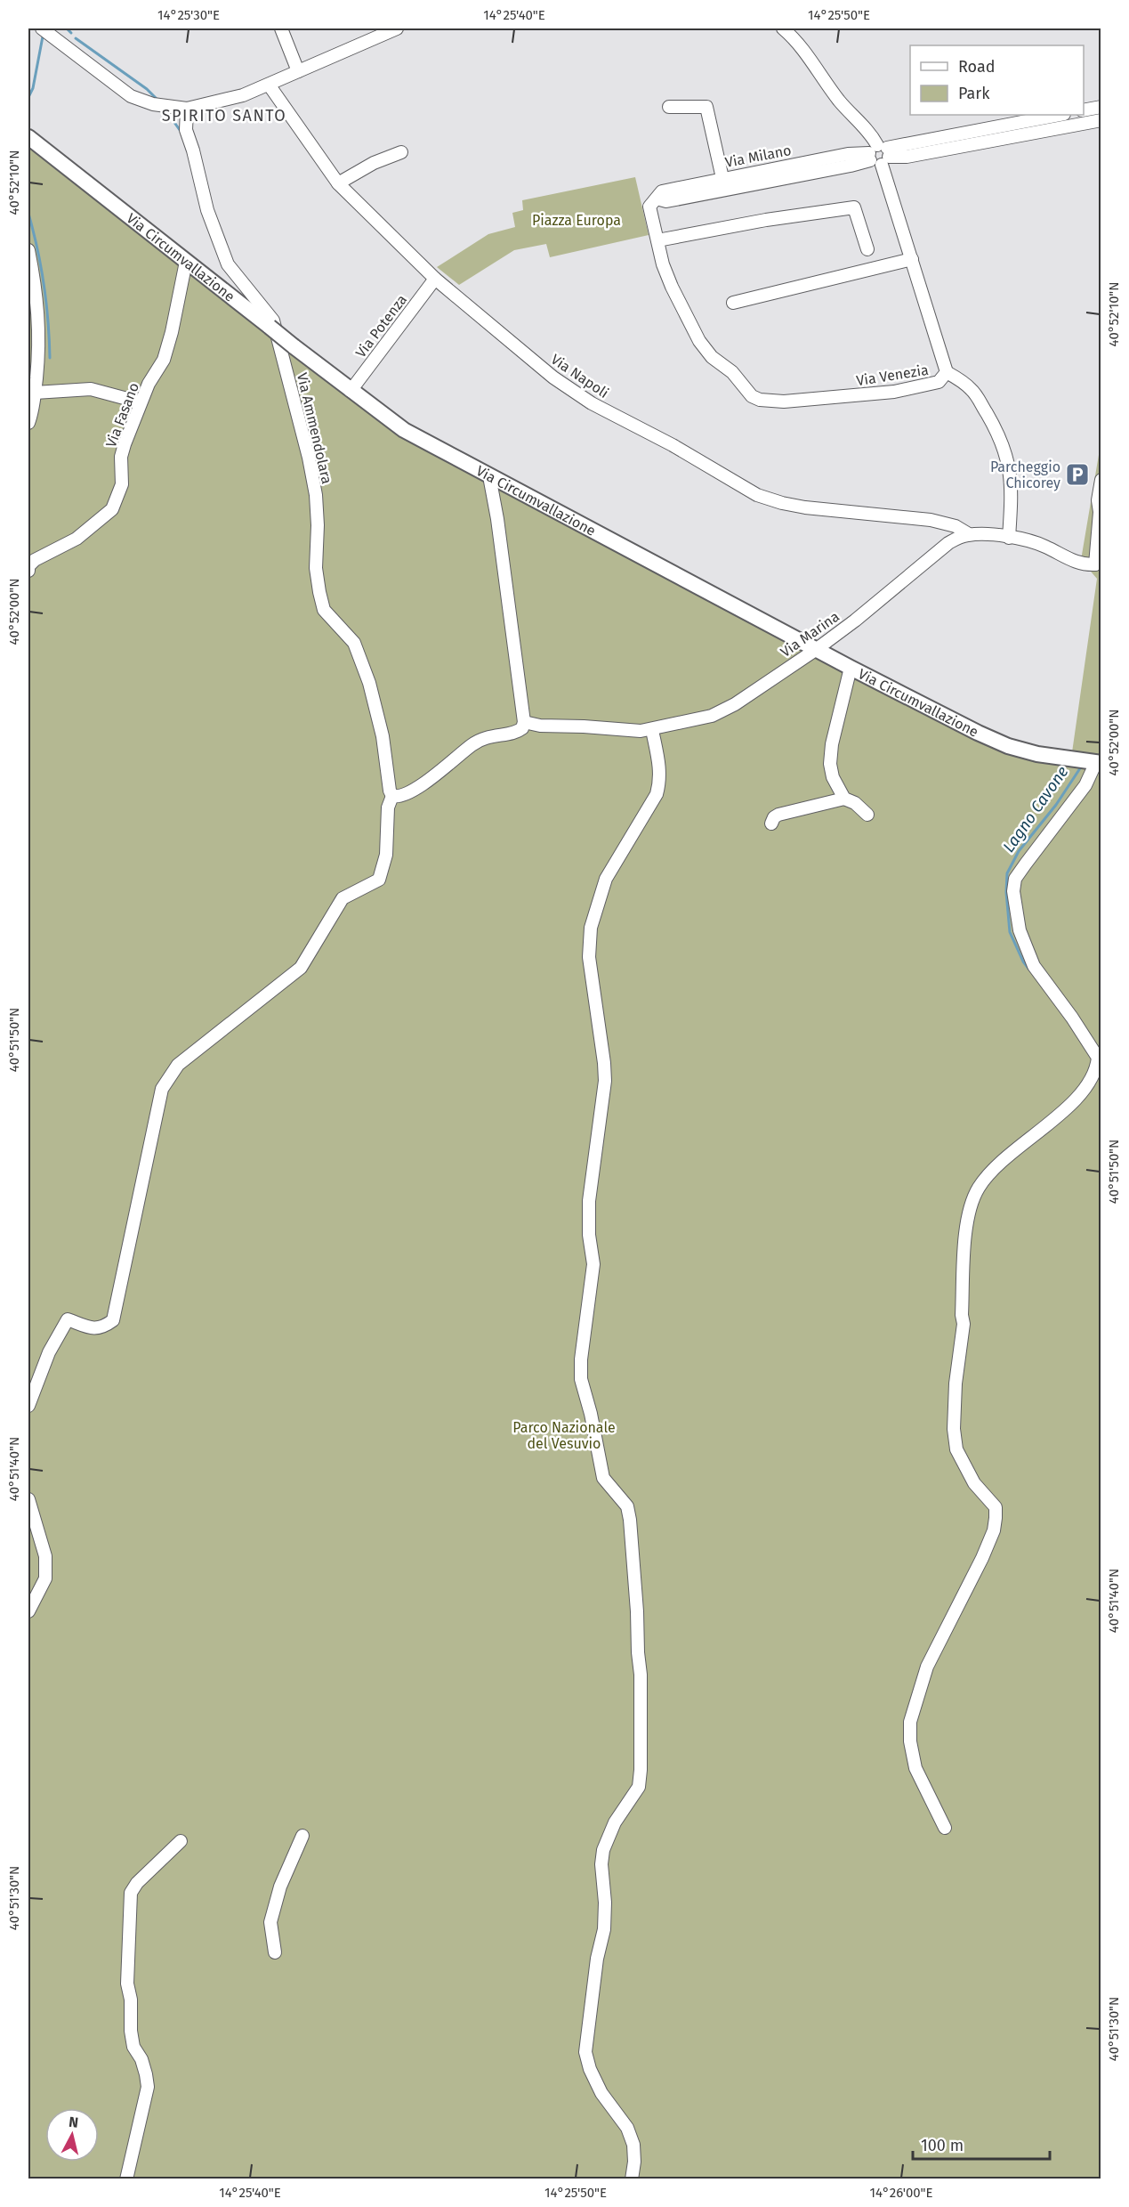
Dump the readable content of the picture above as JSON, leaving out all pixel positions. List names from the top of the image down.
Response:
{
  "streets": {
    "main road": ["Via Circumvallazione"],
    "street": [
      "Via Milano",
      "Via Potenza",
      "Via Venezia",
      "Via Napoli",
      "Via Fasano",
      "Via Ammendolara",
      "Via Marina"
    ]
  },
  "crossings": [
    ["Via Milano", "Via Venezia"],
    ["Via Circumvallazione", "Via Potenza"],
    ["Via Circumvallazione", "Via Fasano"],
    ["Via Circumvallazione", "Via Marina"],
    ["Via Potenza", "Via Napoli"],
    ["Via Napoli", "Via Marina"]
  ],
  "districts": ["SPIRITO SANTO"],
  "water": ["Lagno Cavone"],
  "parks": ["Piazza Europa", "Parco Nazionale del Vesuvio"],
  "places": {
    "parking": ["Parcheggio Chicorey"]
  },
  "legend": ["Road", "Park"],
  "scale_bar": "100 m",
  "north": "top",
  "coordinates": [
    "14°25'30\"E",
    "14°25'40\"E",
    "14°25'50\"E",
    "40°52'10\"N",
    "40°52'00\"N",
    "40°51'50\"N",
    "40°51'40\"N",
    "40°51'30\"N",
    "14°26'00\"E"
  ]
}
